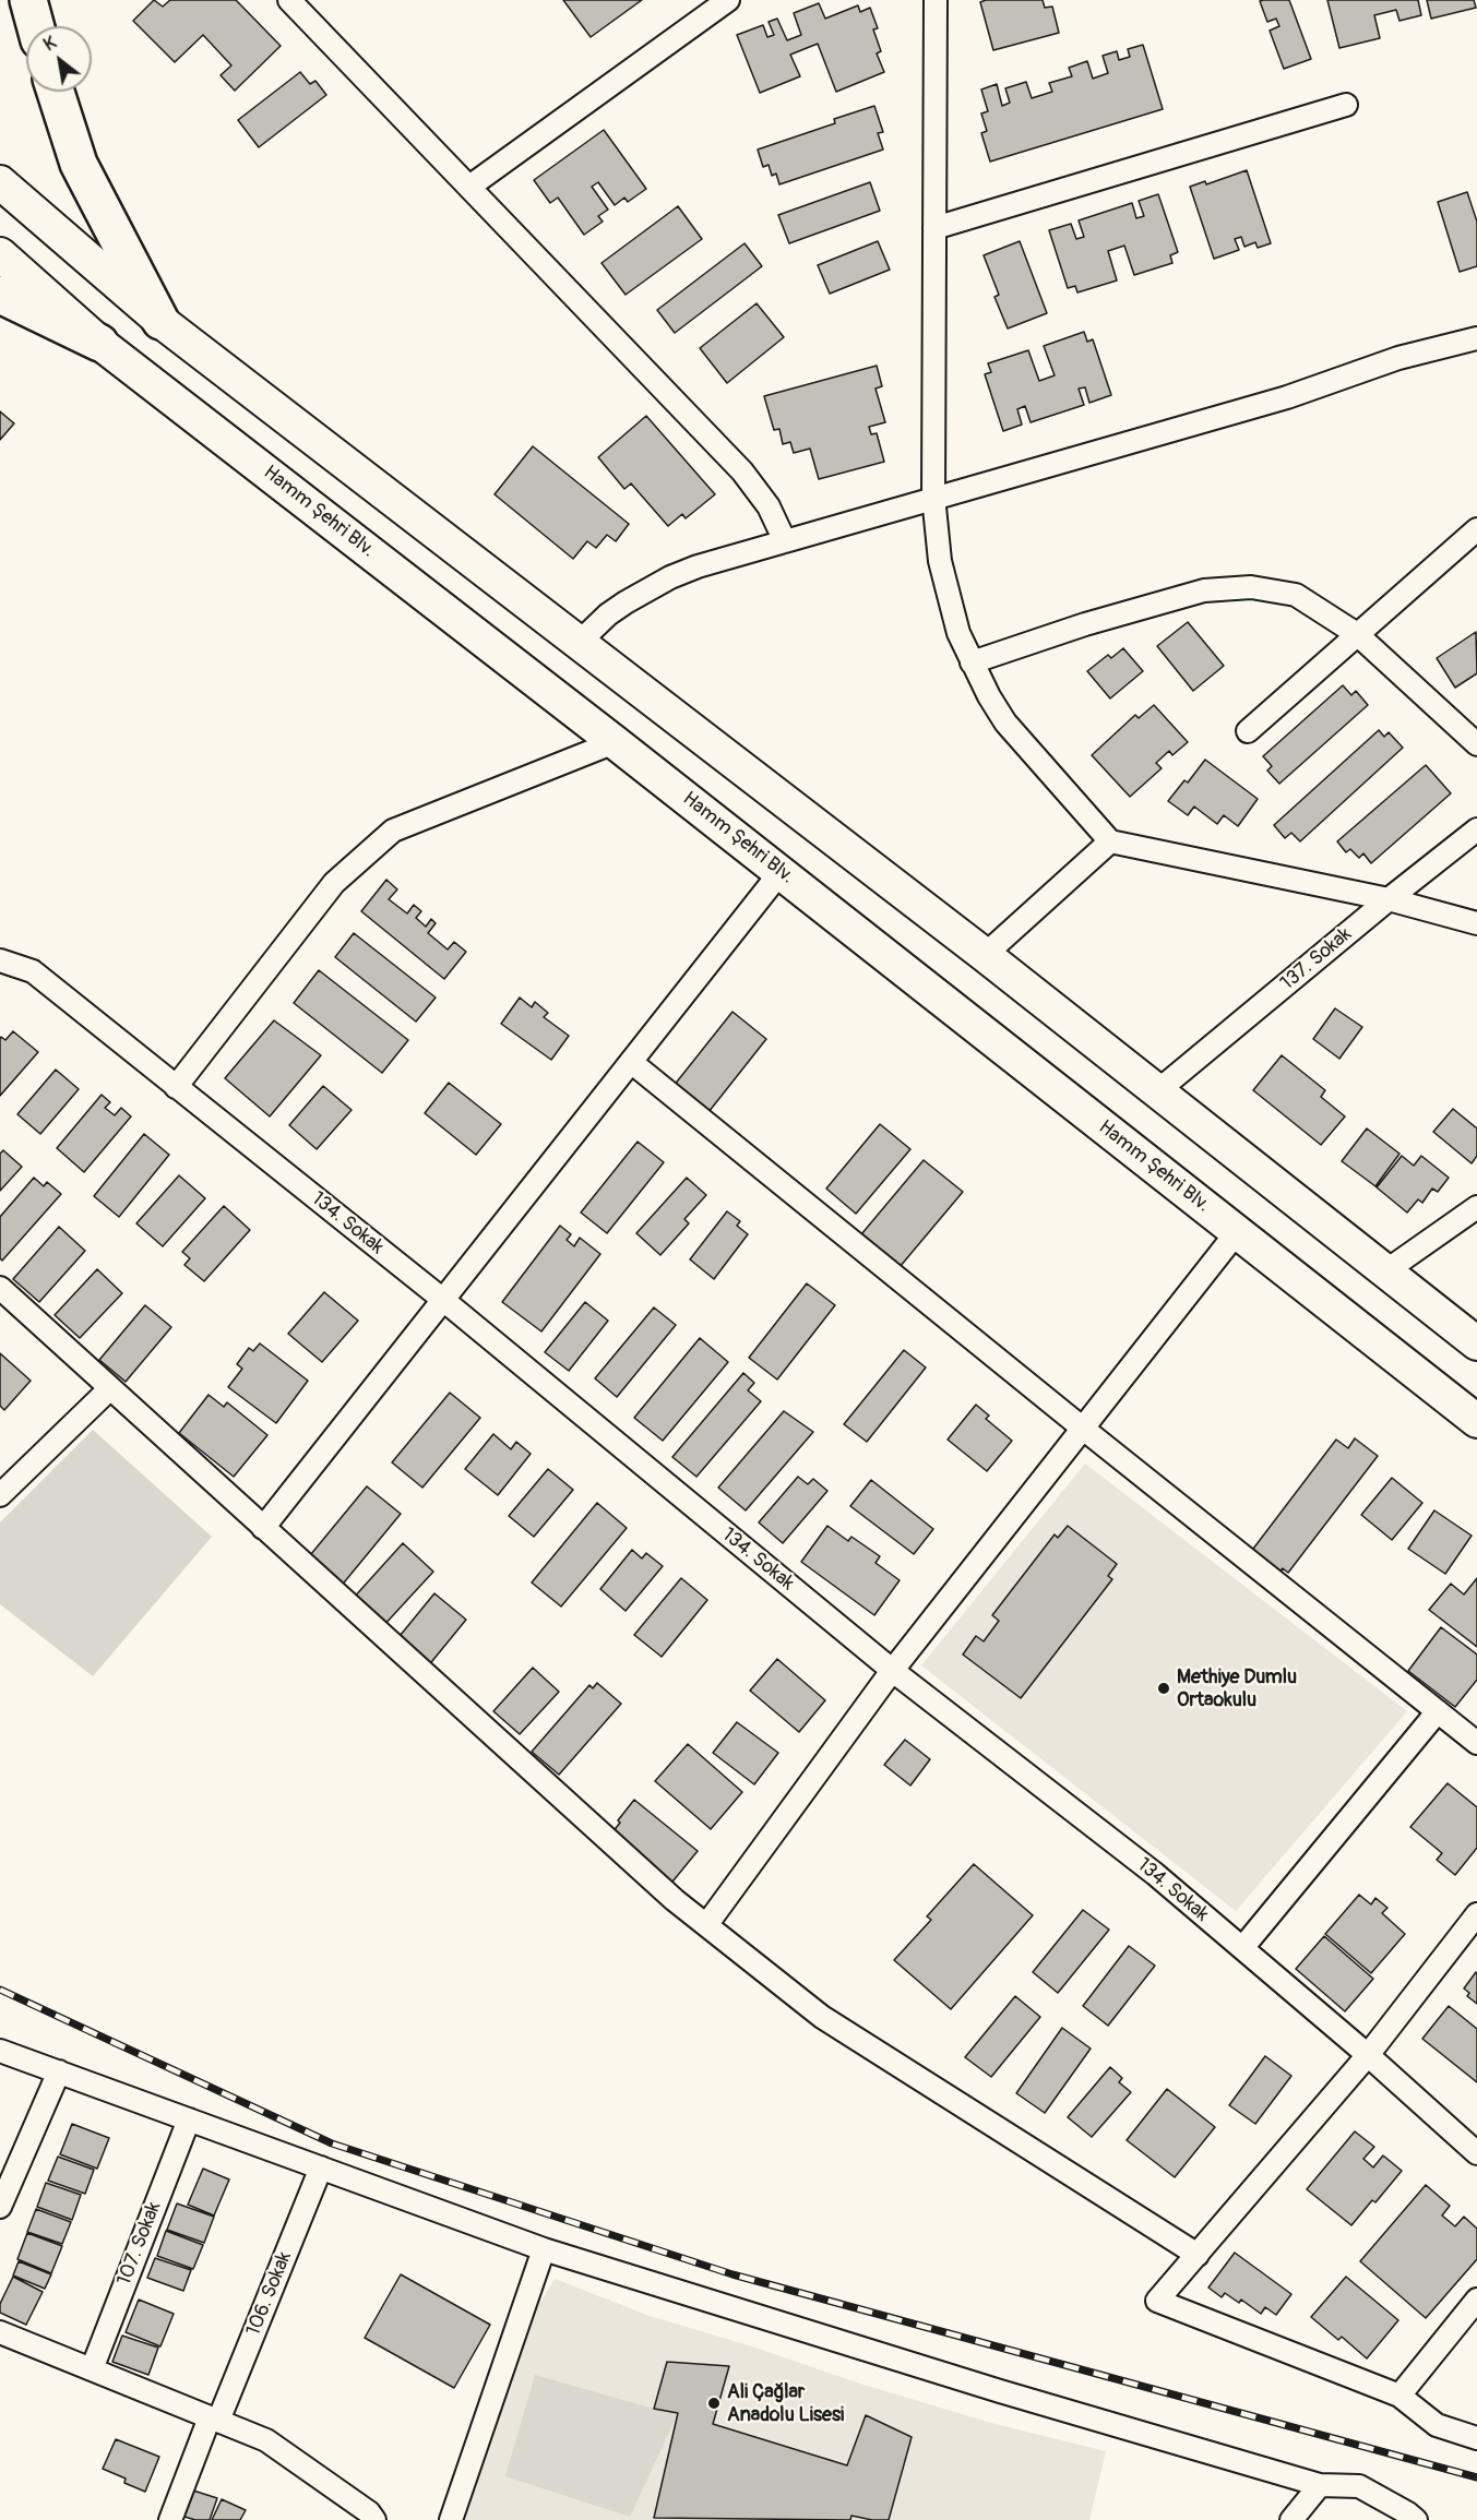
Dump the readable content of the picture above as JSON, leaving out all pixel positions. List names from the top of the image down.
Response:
{
  "streets": {
    "main road": ["Hamm Şehri Blv."],
    "street": [
      "137. Sokak",
      "134. Sokak",
      "107. Sokak",
      "106. Sokak"
    ]
  },
  "places": ["Methiye Dumlu Ortaokulu", "Ali Çağlar Anadolu Lisesi"],
  "north": "top left"
}
